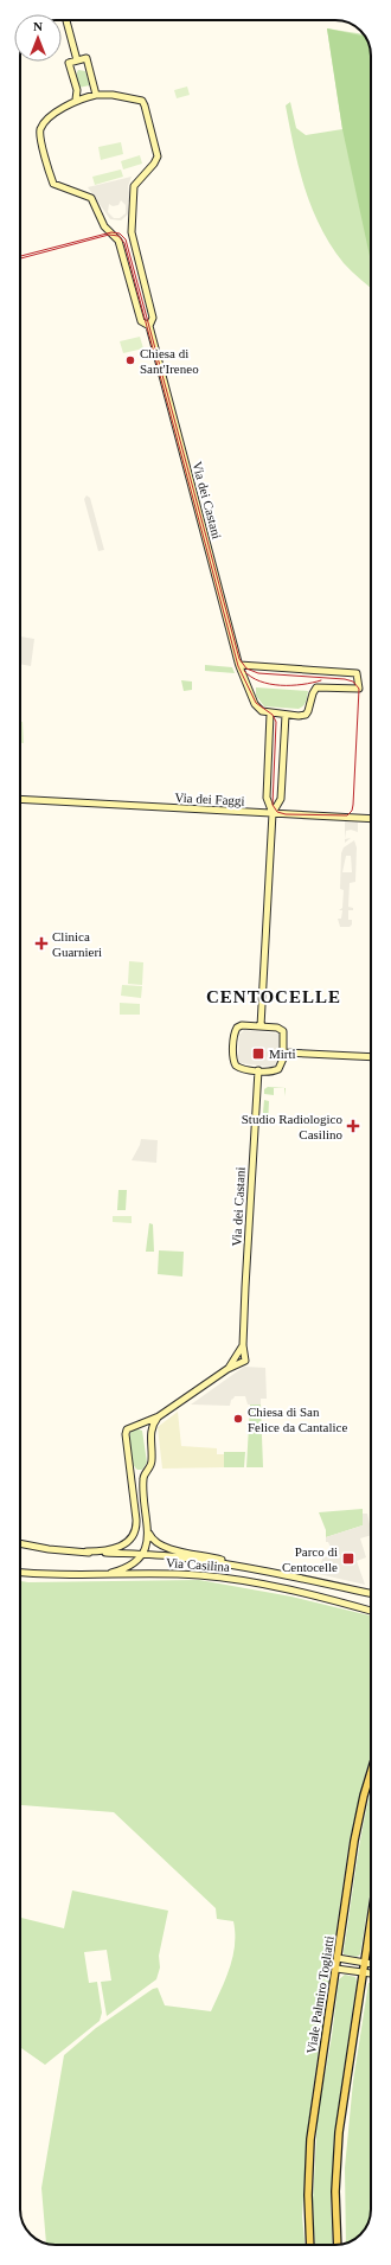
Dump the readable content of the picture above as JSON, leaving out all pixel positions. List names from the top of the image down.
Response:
{
  "streets": {
    "main road": ["Viale Palmiro Togliatti"],
    "street": ["Via dei Castani", "Via dei Faggi", "Via Casilina"]
  },
  "districts": ["CENTOCELLE"],
  "places": {
    "other": ["Chiesa di Sant'Ireneo", "Chiesa di San Felice da Cantalice"],
    "health": ["Clinica Guarnieri", "Studio Radiologico Casilino"],
    "transit": ["Mirti", "Parco di Centocelle"]
  },
  "north": "top"
}
